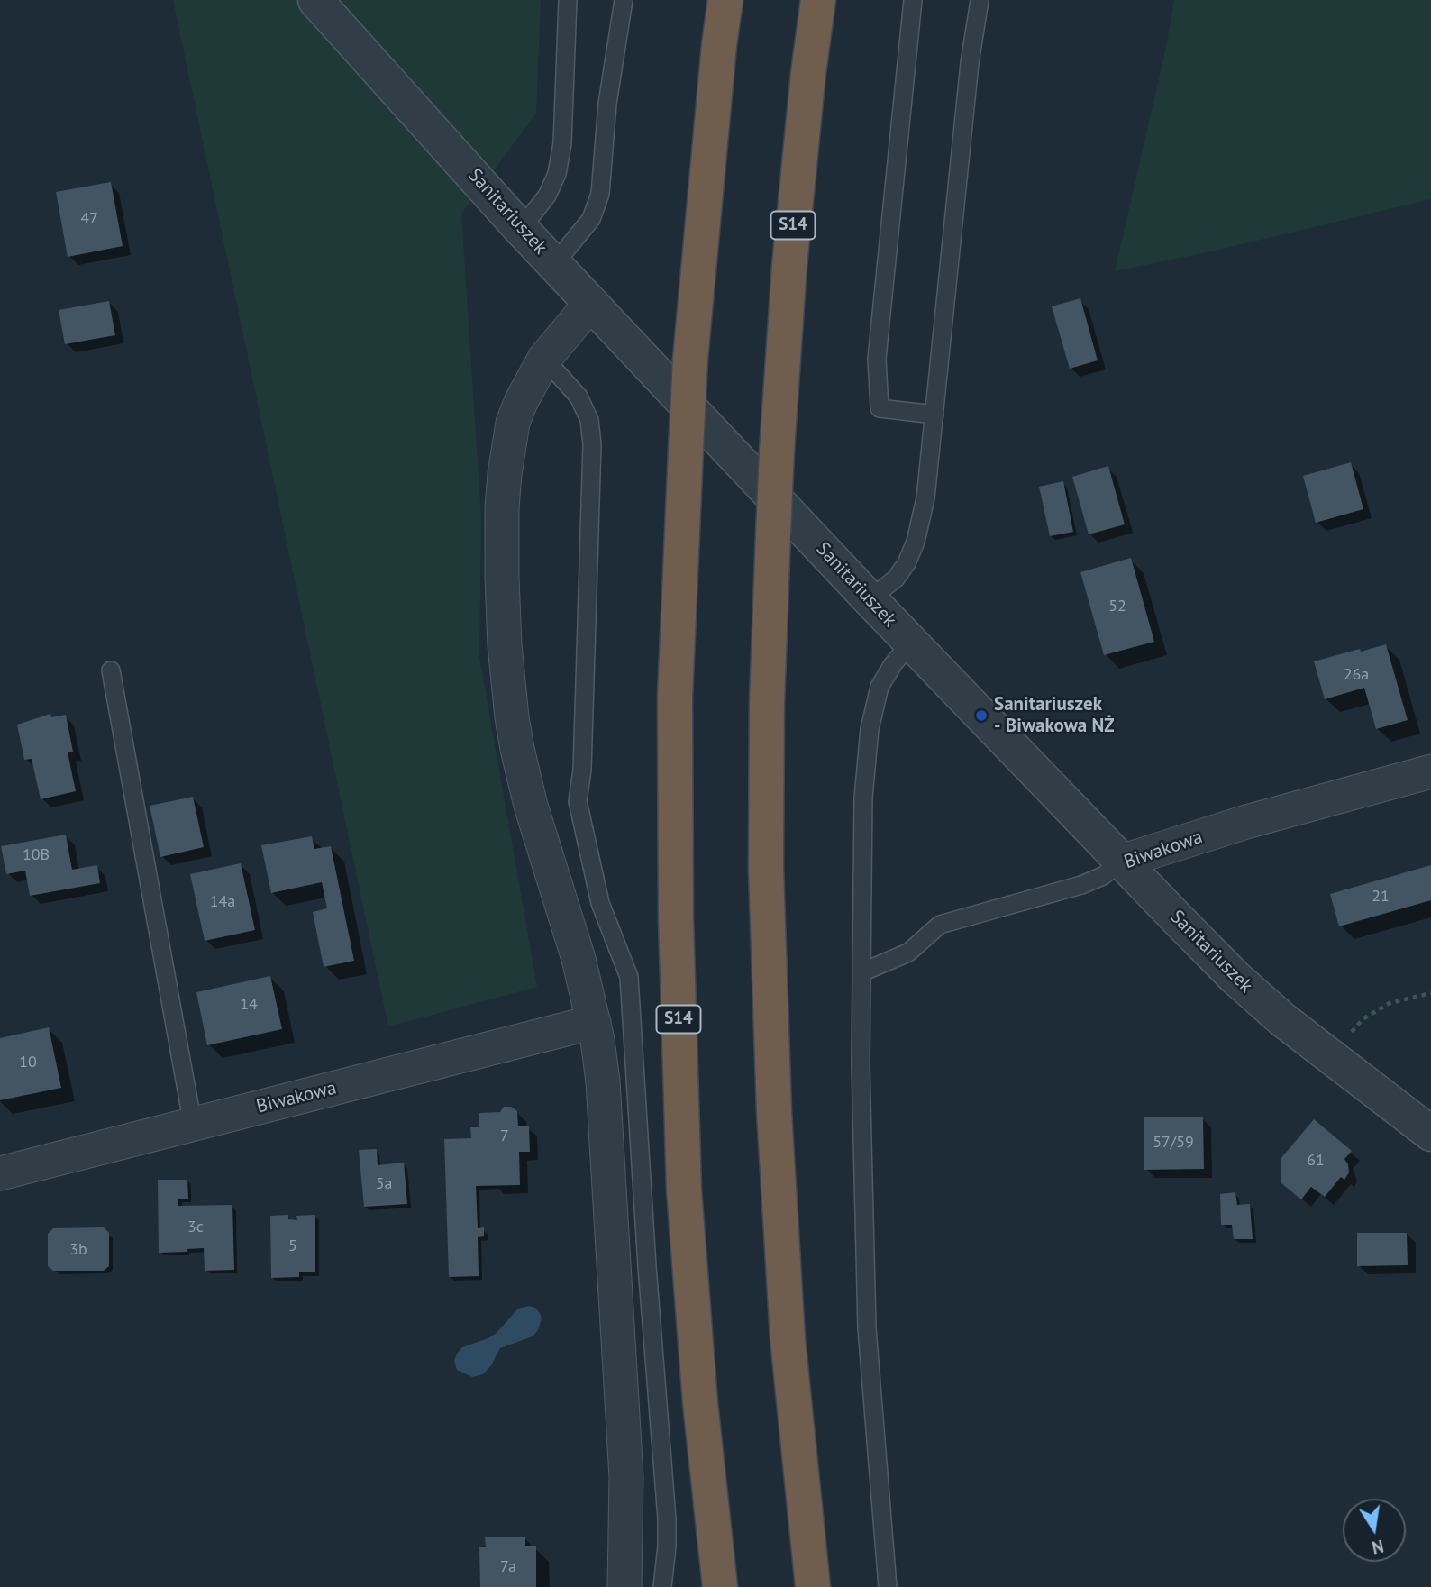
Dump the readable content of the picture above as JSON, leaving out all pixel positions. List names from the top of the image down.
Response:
{
  "streets": {
    "highway": ["S14"],
    "street": ["Sanitariuszek", "Biwakowa"]
  },
  "crossings": [
    ["Sanitariuszek", "Biwakowa"]
  ],
  "places": ["Sanitariuszek - Biwakowa NŻ"],
  "house_numbers": [
    "47",
    "52",
    "26a",
    "10B",
    "21",
    "14a",
    "14",
    "10",
    "7",
    "57/59",
    "61",
    "5a",
    "3c",
    "5",
    "3b",
    "7a"
  ],
  "north": "bottom"
}
